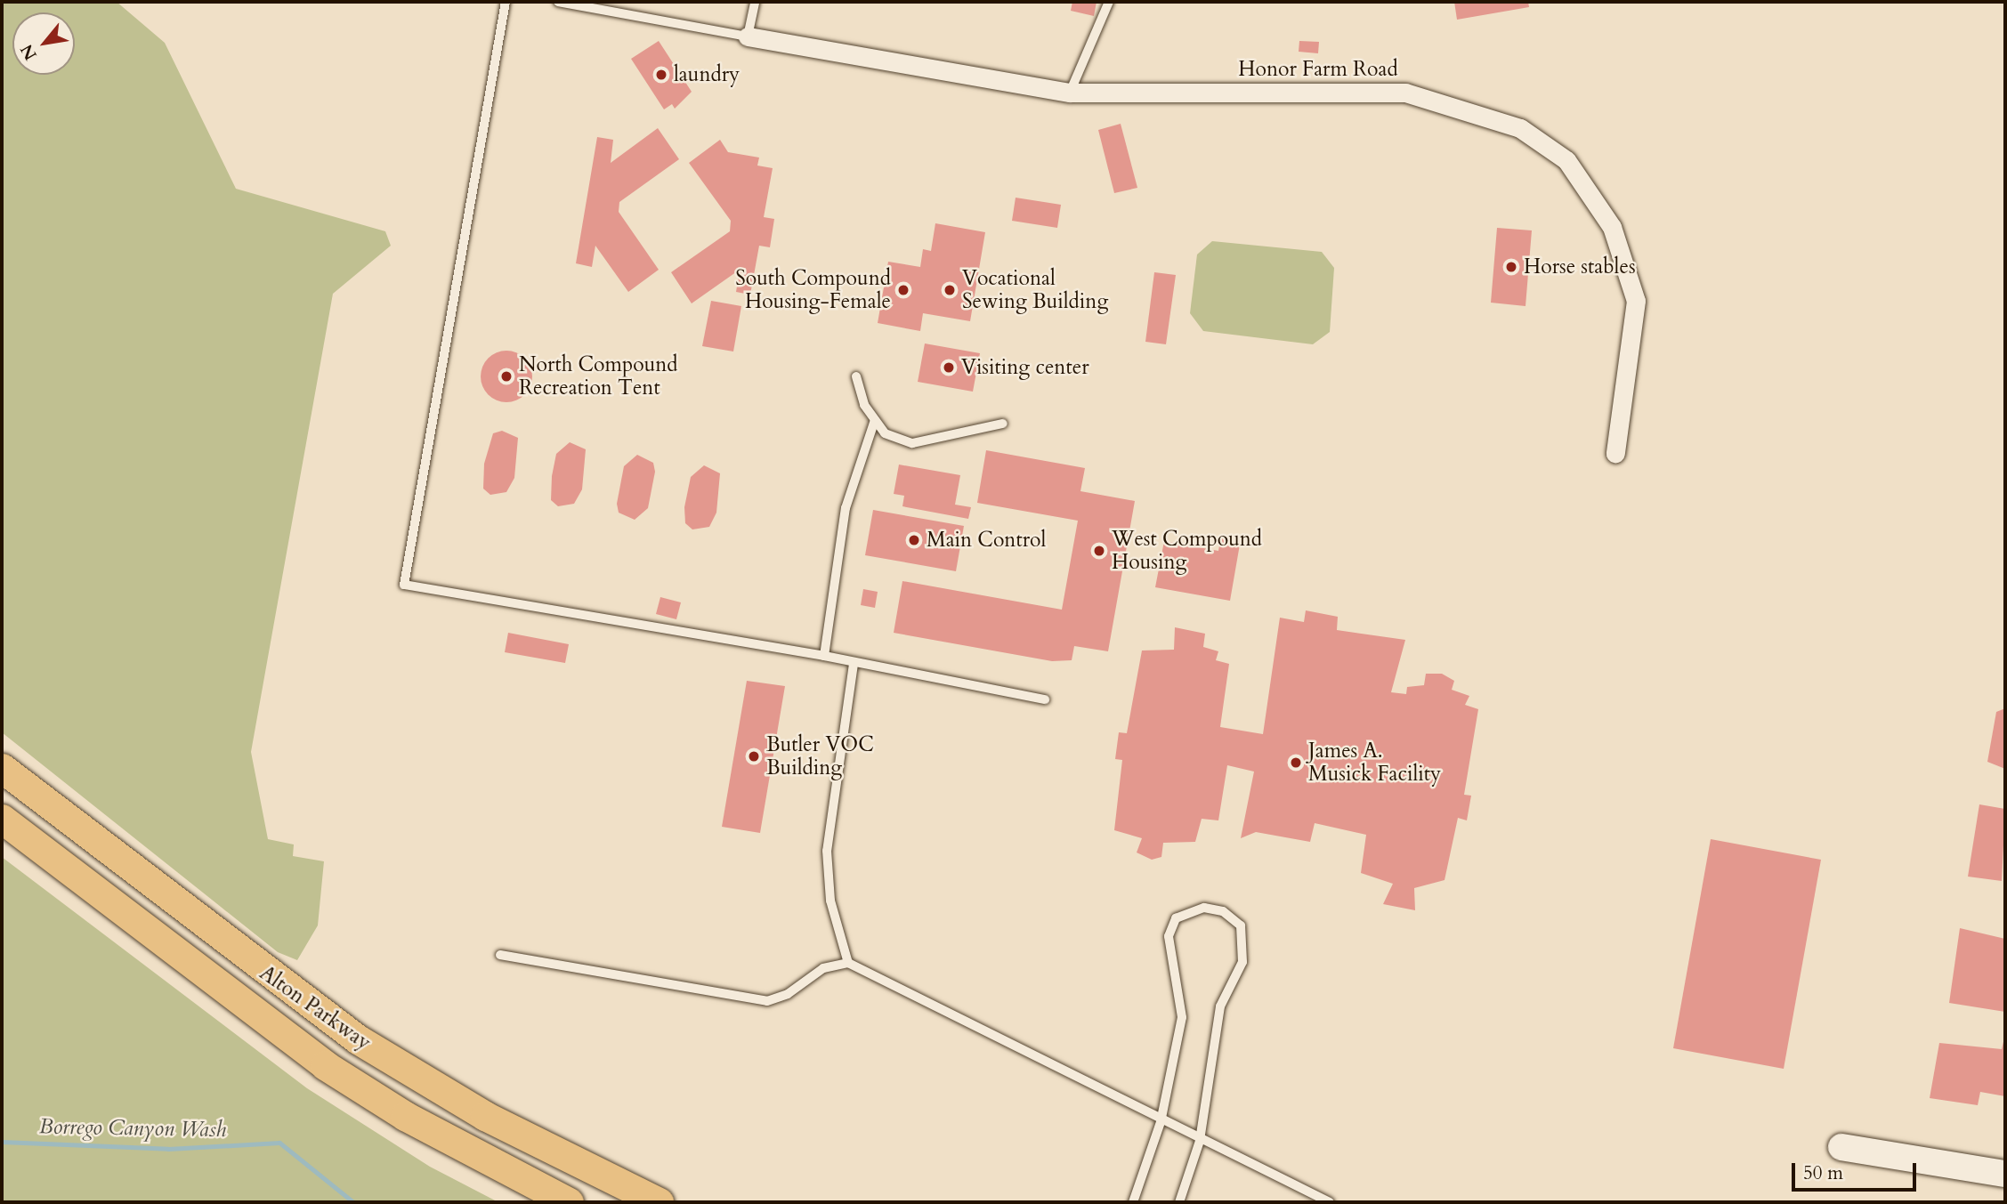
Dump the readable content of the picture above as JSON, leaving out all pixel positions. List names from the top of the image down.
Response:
{
  "streets": {
    "main road": ["Alton Parkway"],
    "street": ["Honor Farm Road"]
  },
  "water": ["Borrego Canyon Wash"],
  "places": [
    "laundry",
    "Horse stables",
    "South Compound Housing-Female",
    "Vocational Sewing Building",
    "Visiting center",
    "North Compound Recreation Tent",
    "Main Control",
    "West Compound Housing",
    "Butler VOC Building",
    "James A. Musick Facility"
  ],
  "scale_bar": "50 m",
  "north": "bottom left"
}
